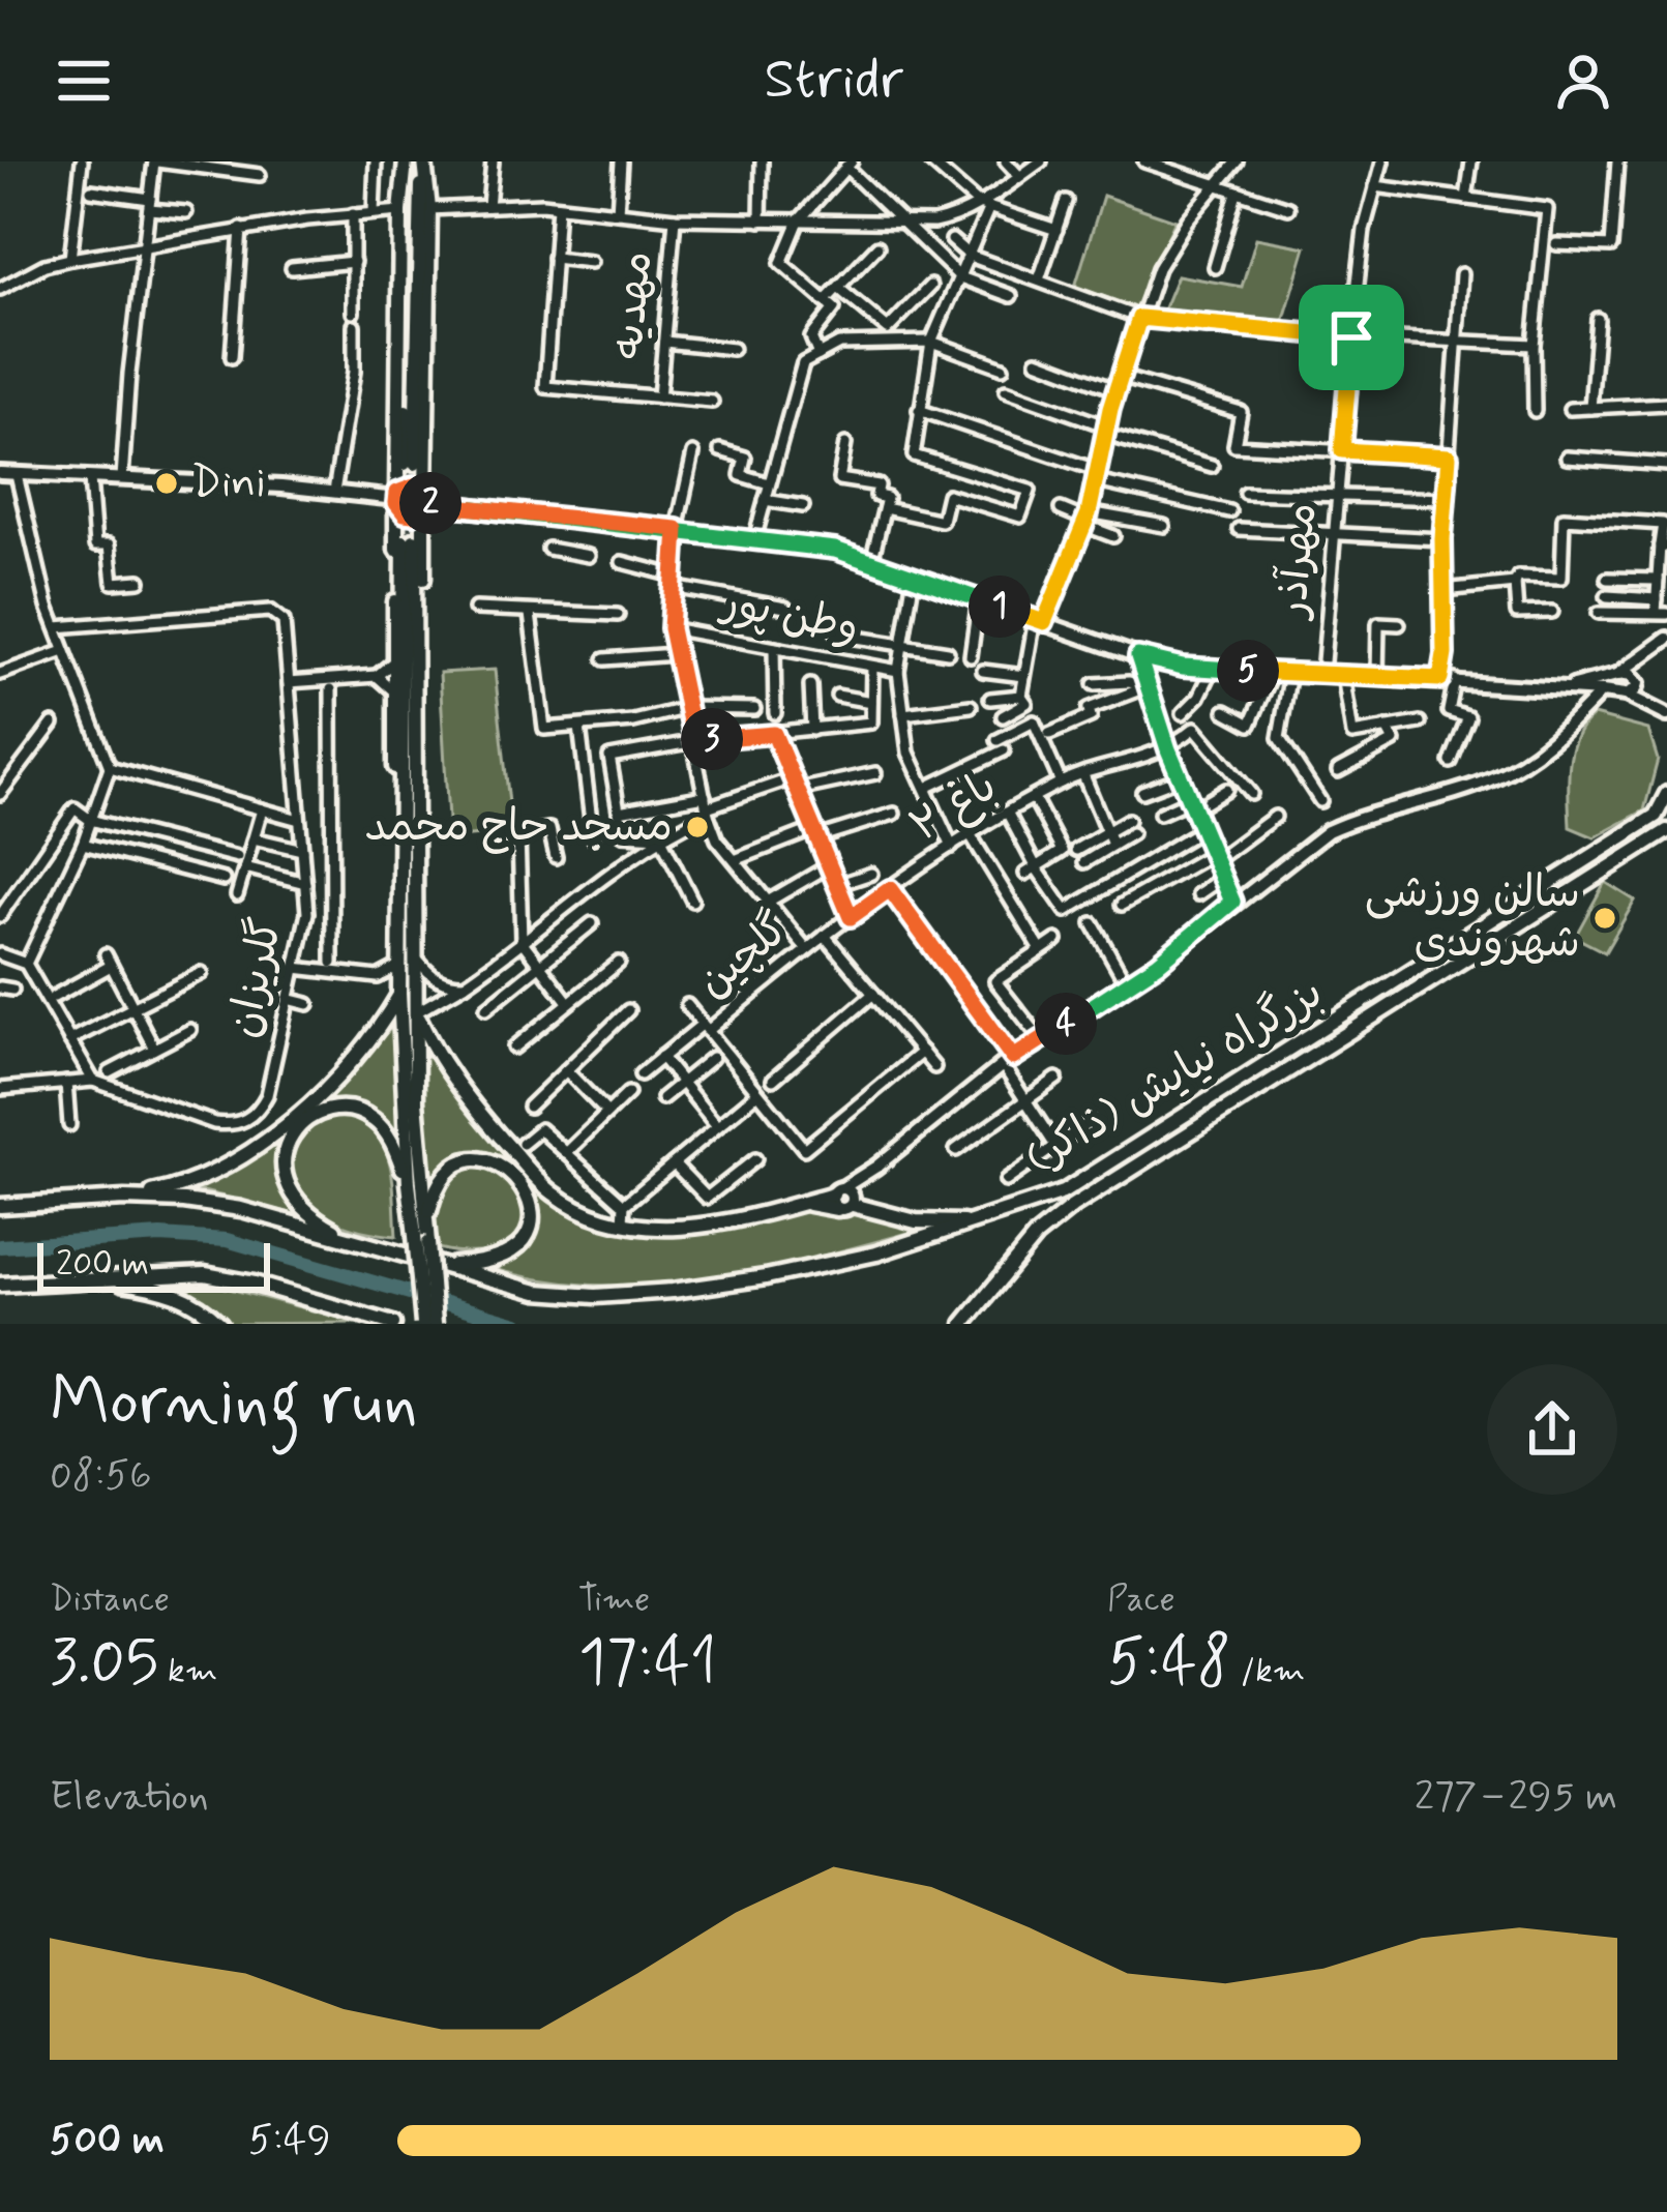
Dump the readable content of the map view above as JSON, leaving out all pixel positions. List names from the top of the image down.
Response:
{
  "streets": {
    "highway": ["بزرگراه نیایش (ذاکر)"],
    "street": [
      "مهدیه",
      "مهرآذر",
      "وطن پور",
      "باغ ۲",
      "گلچین",
      "گلریزان"
    ]
  },
  "crossings": [
    ["باغ ۲", "گلچین"]
  ],
  "places": ["Dini", "مسجد حاج محمد", "سالن ورزشی شهروندی"],
  "scale_bar": "200 m",
  "page": {
    "header": "Stridr",
    "pins": [
      "2",
      "1",
      "5",
      "3",
      "4"
    ],
    "scale": "200 m",
    "heading": ["Morning run", "08:56"],
    "stats": [
      ["Distance", "3.05 km"],
      ["Time", "17:41"],
      ["Pace", "5:48 /km"]
    ],
    "chart": ["Elevation", "277–295 m"],
    "list": [
      {
        "name": "500 m",
        "note": "5:49"
      }
    ]
  }
}
